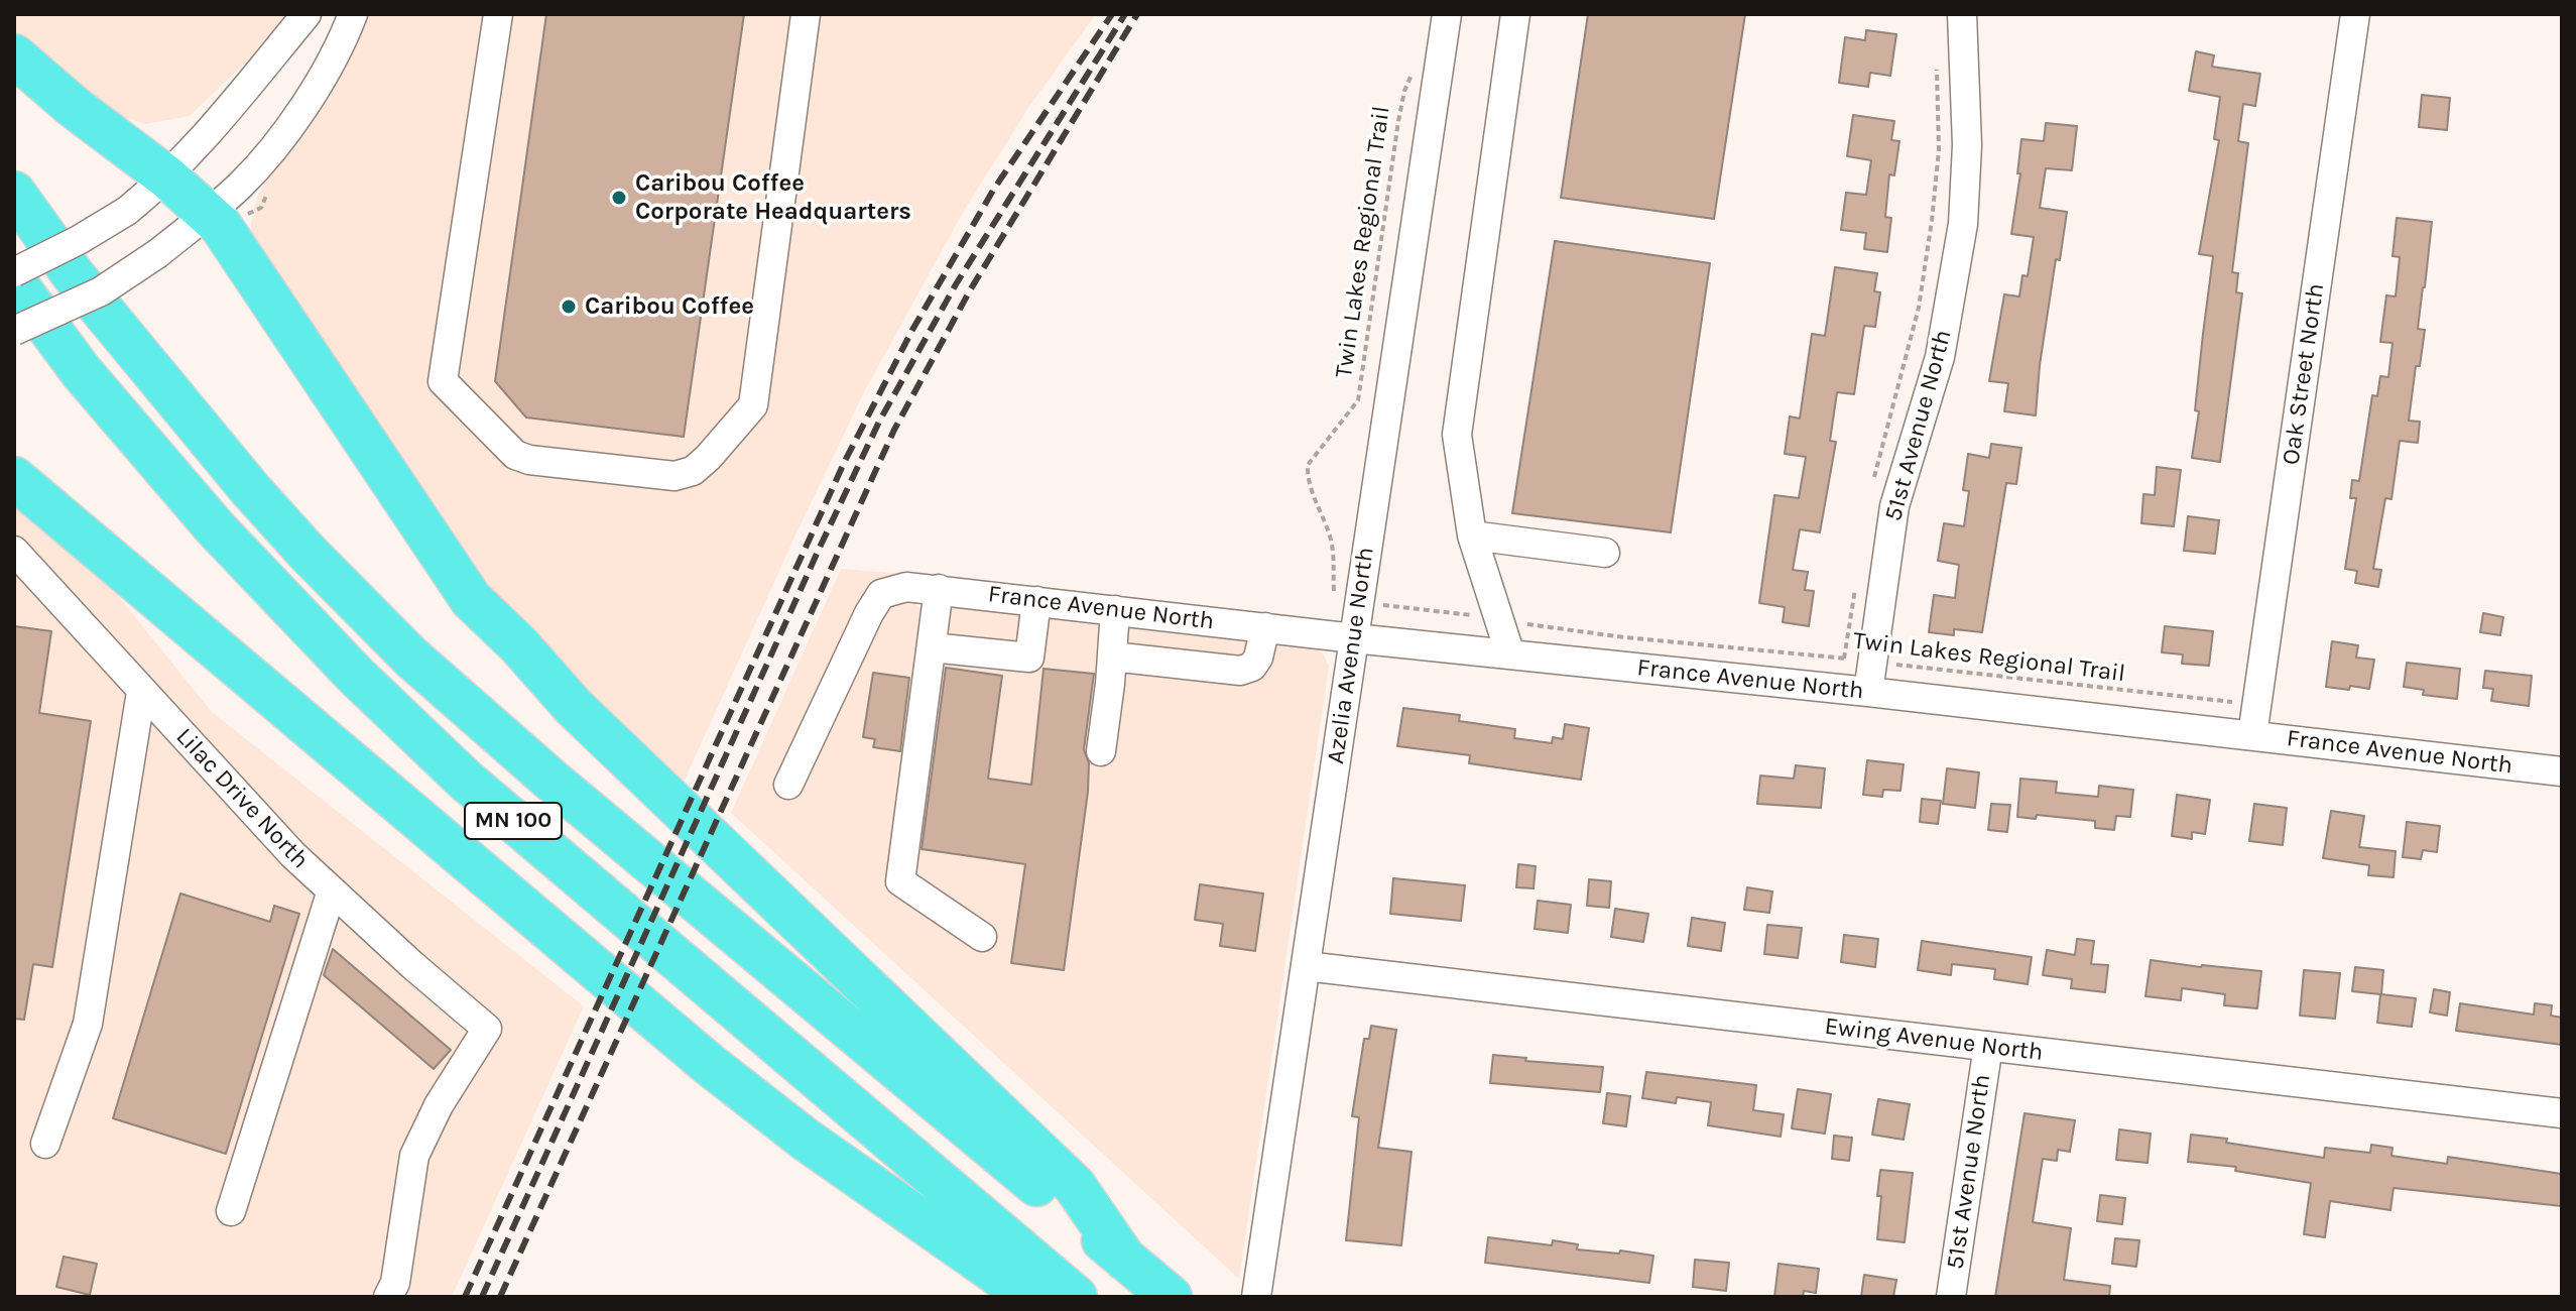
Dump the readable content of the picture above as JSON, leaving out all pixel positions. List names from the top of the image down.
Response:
{
  "streets": {
    "highway": ["MN 100"],
    "street": [
      "Oak Street North",
      "51st Avenue North",
      "France Avenue North",
      "Azelia Avenue North",
      "Lilac Drive North",
      "Ewing Avenue North"
    ],
    "path": ["Twin Lakes Regional Trail"]
  },
  "crossings": [
    ["Twin Lakes Regional Trail", "Oak Street North"],
    ["Twin Lakes Regional Trail", "51st Avenue North"],
    ["Oak Street North", "France Avenue North"],
    ["51st Avenue North", "France Avenue North"],
    ["51st Avenue North", "Ewing Avenue North"],
    ["France Avenue North", "Azelia Avenue North"],
    ["Azelia Avenue North", "Ewing Avenue North"]
  ],
  "places": ["Caribou Coffee Corporate Headquarters", "Caribou Coffee"]
}
